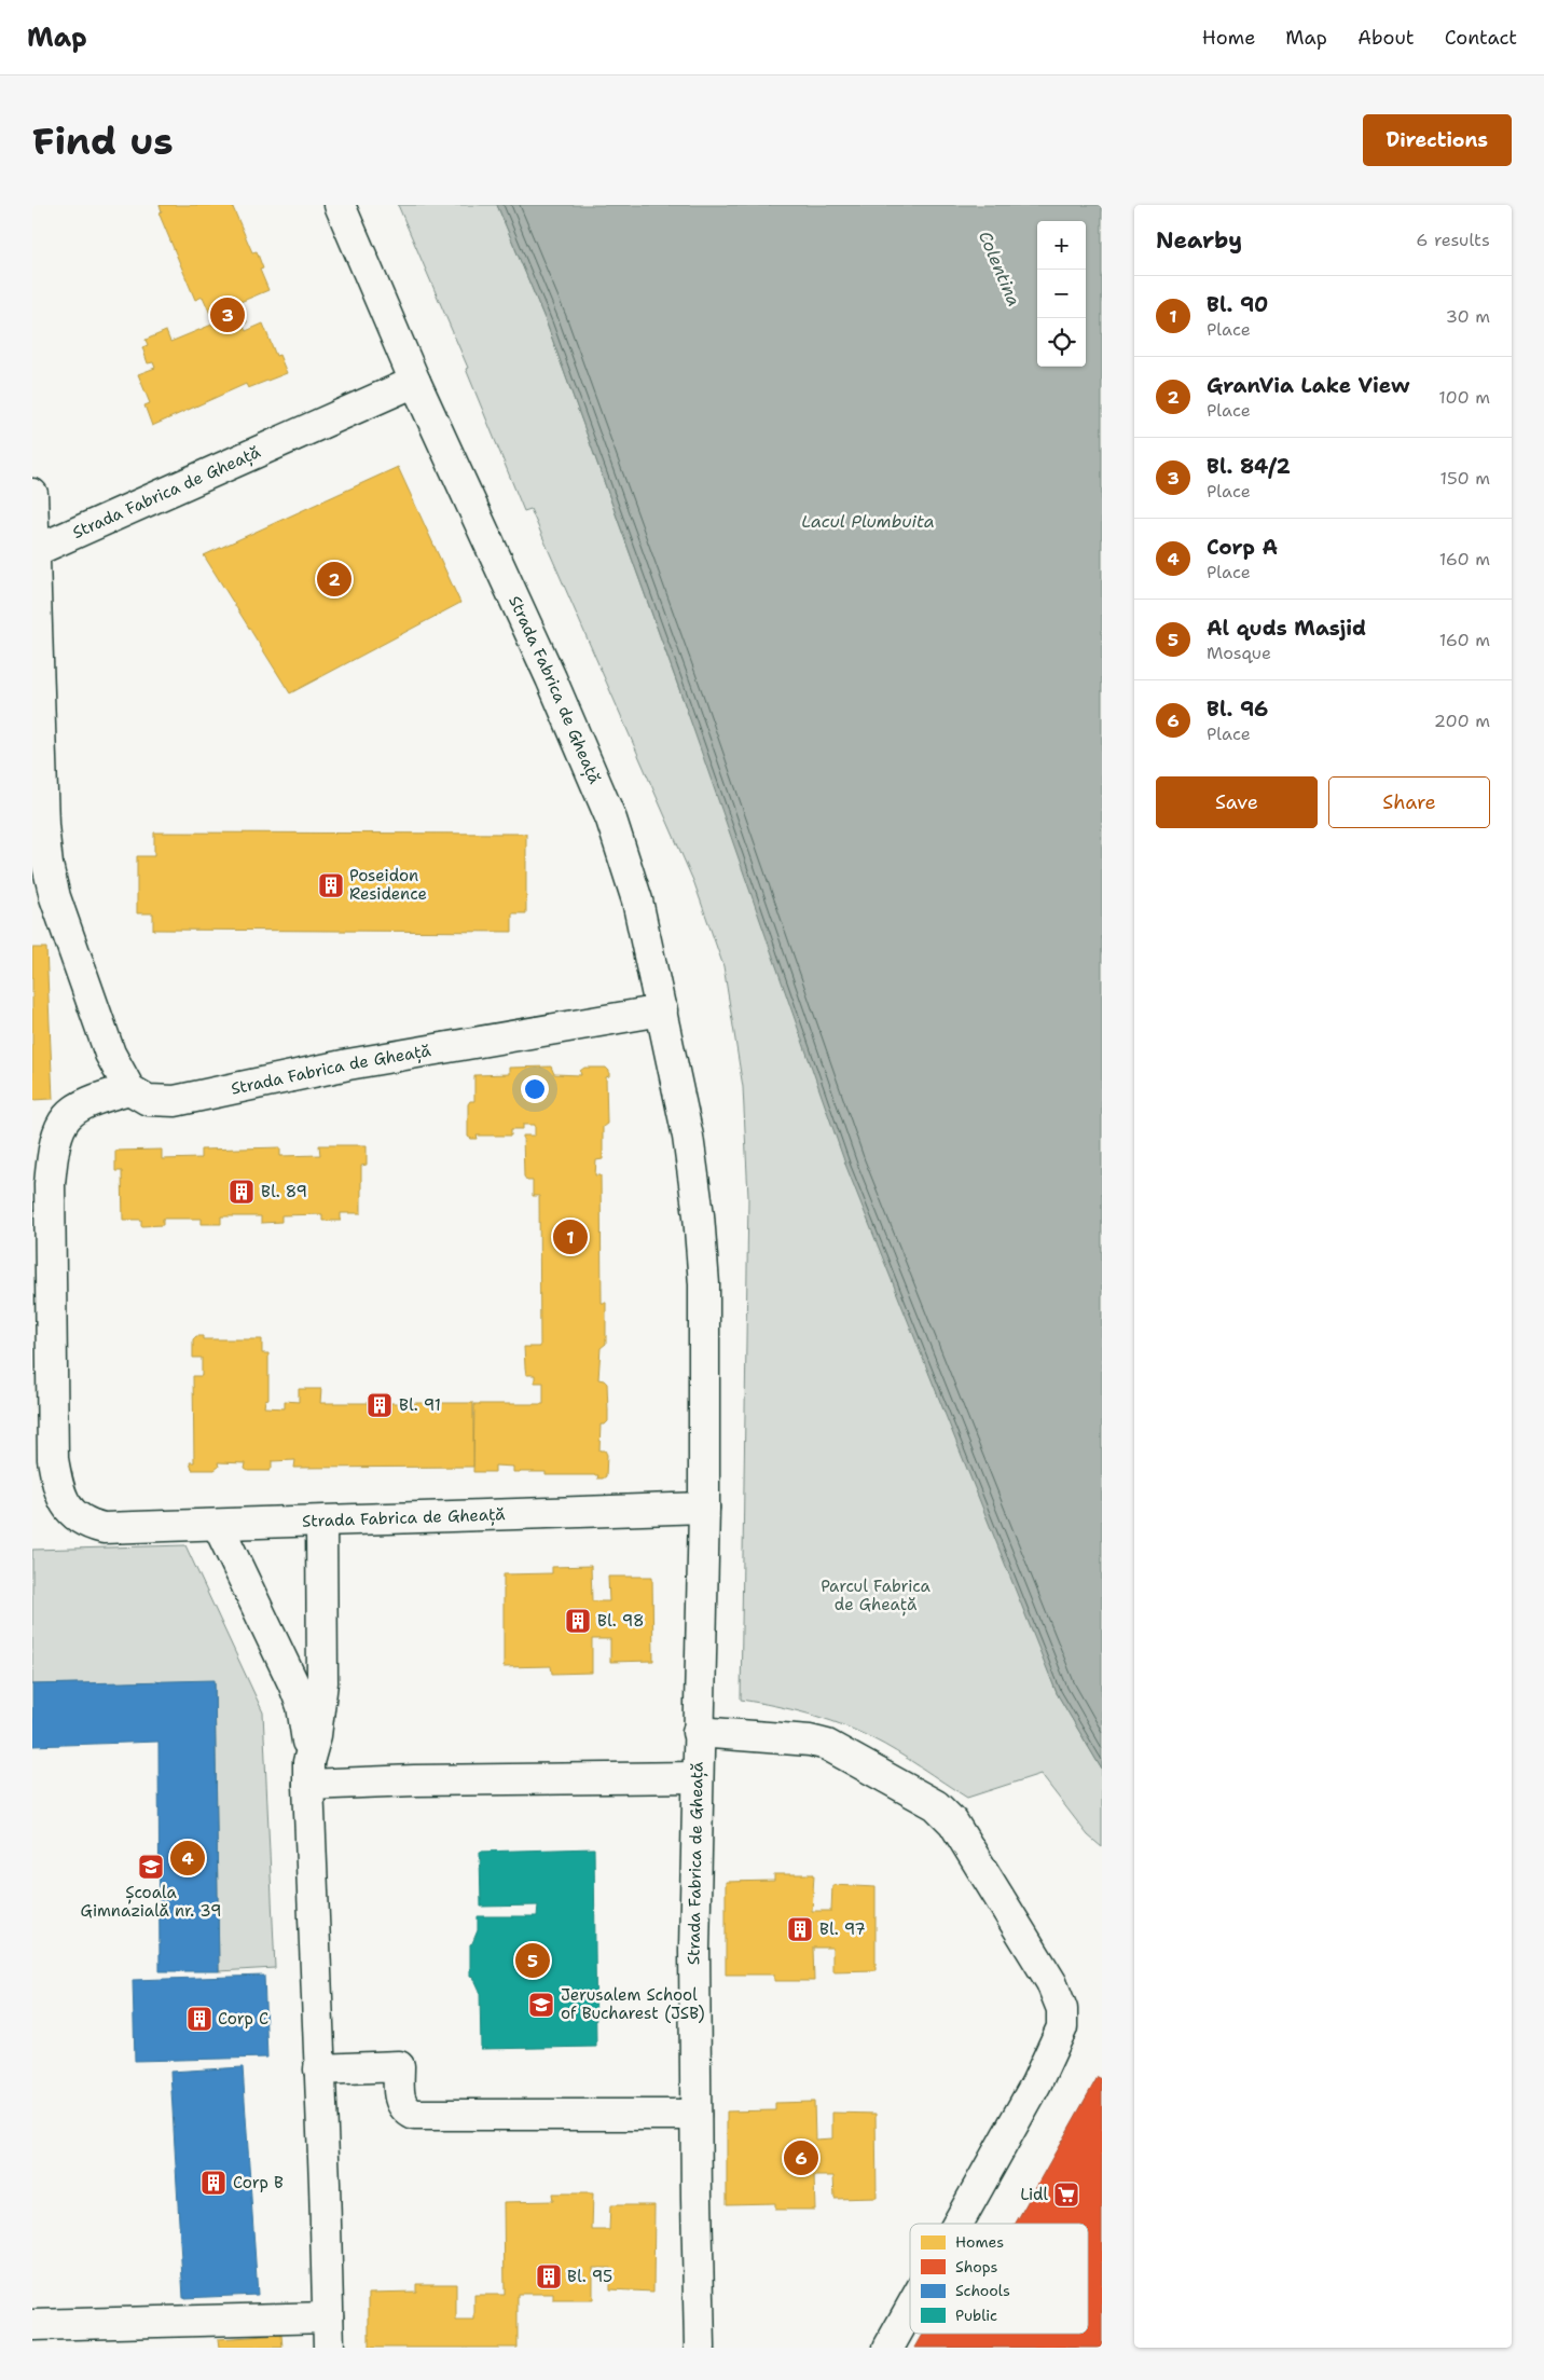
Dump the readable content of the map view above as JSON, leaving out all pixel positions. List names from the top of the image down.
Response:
{
  "streets": {
    "street": ["Strada Fabrica de Gheață"]
  },
  "water": ["Colentina", "Lacul Plumbuita"],
  "parks": ["Parcul Fabrica de Gheață"],
  "places": {
    "building": [
      "Poseidon Residence",
      "Bl. 89",
      "Bl. 91",
      "Bl. 98",
      "Bl. 97",
      "Corp C",
      "Corp B",
      "Bl. 95"
    ],
    "school or university": ["Școala Gimnazială nr. 39", "Jerusalem School of Bucharest (JSB)"],
    "supermarket": ["Lidl"]
  },
  "legend": [
    "Homes",
    "Shops",
    "Schools",
    "Public"
  ],
  "page": {
    "header": "Map",
    "nav": [
      "Home",
      "Map",
      "About",
      "Contact"
    ],
    "buttons": [
      "Directions",
      ["Save", "Share"]
    ],
    "title": "Find us",
    "heading": ["Nearby", "6 results"],
    "map_buttons": ["+", "−"],
    "list": [
      {
        "mark": "1",
        "name": "Bl. 90",
        "note": "Place",
        "value": "30 m"
      },
      {
        "mark": "2",
        "name": "GranVia Lake View",
        "note": "Place",
        "value": "100 m"
      },
      {
        "mark": "3",
        "name": "Bl. 84/2",
        "note": "Place",
        "value": "150 m"
      },
      {
        "mark": "4",
        "name": "Corp A",
        "note": "Place",
        "value": "160 m"
      },
      {
        "mark": "5",
        "name": "Al quds Masjid",
        "note": "Mosque",
        "value": "160 m"
      },
      {
        "mark": "6",
        "name": "Bl. 96",
        "note": "Place",
        "value": "200 m"
      }
    ],
    "pins": [
      "3",
      "2",
      "1",
      "4",
      "5",
      "6"
    ]
  }
}
